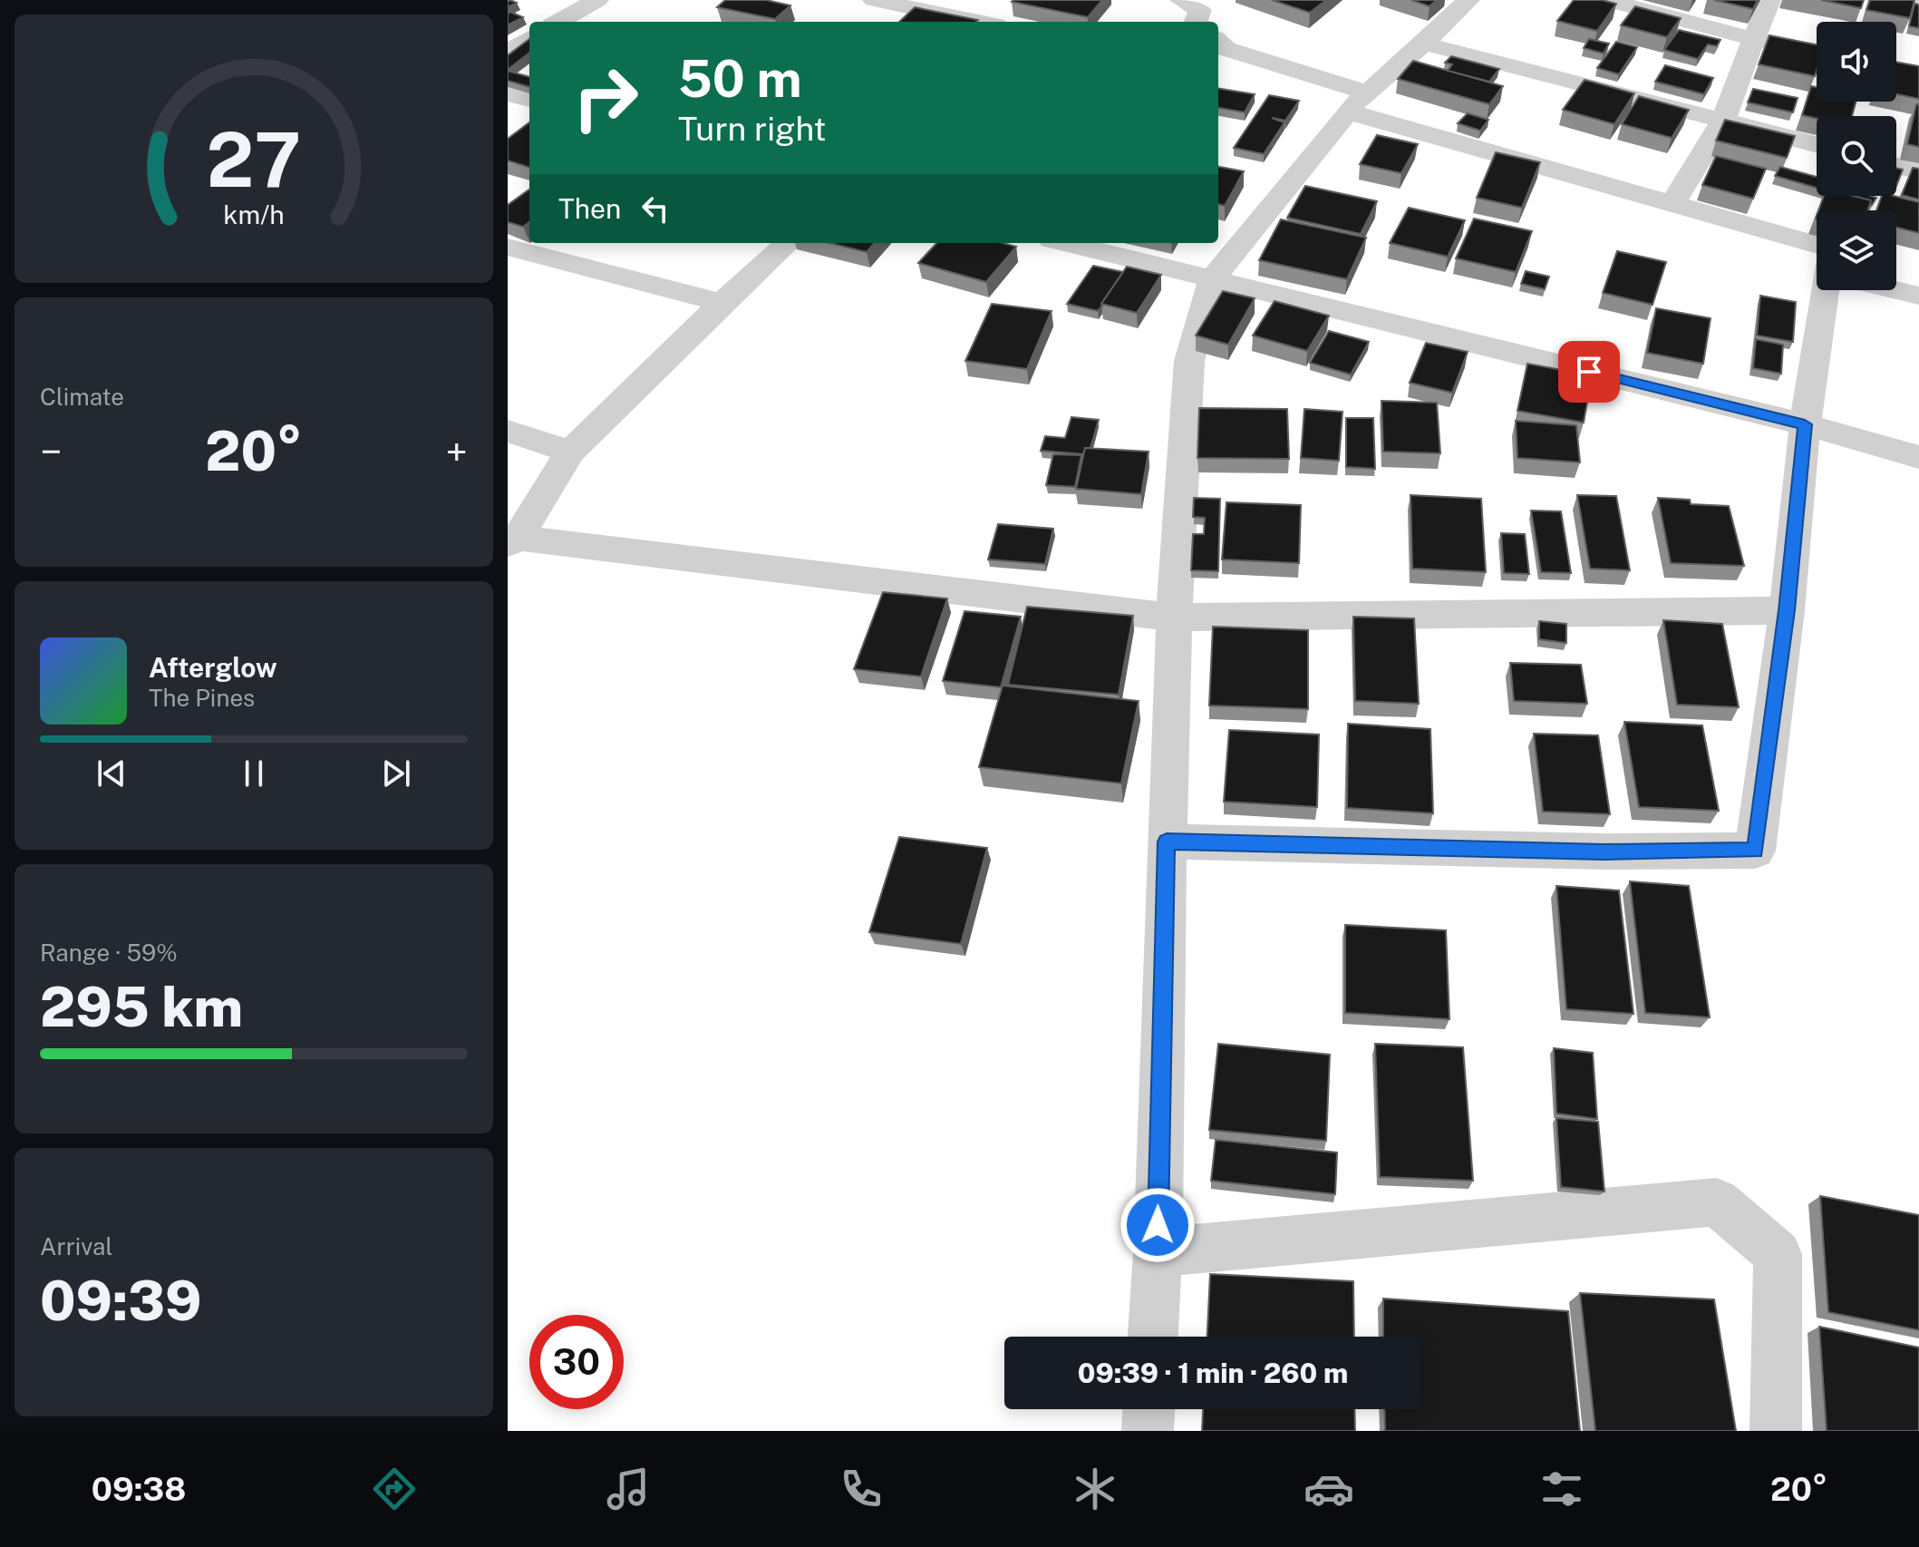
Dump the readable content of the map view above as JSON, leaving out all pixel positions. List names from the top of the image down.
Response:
{
  "page": {
    "turn": ["50 m", "Turn right"],
    "then": "Then",
    "tile": [
      "Climate",
      ["Range · 59%", "295 km"],
      ["Arrival", "09:39"]
    ],
    "heat": ["−", "20°", "+"],
    "song": ["Afterglow", "The Pines"],
    "limit": "30",
    "trip": "09:39 · 1 min · 260 m",
    "tabs": ["09:38", "20°"],
    "gauge": ["27", "km/h"]
  }
}
